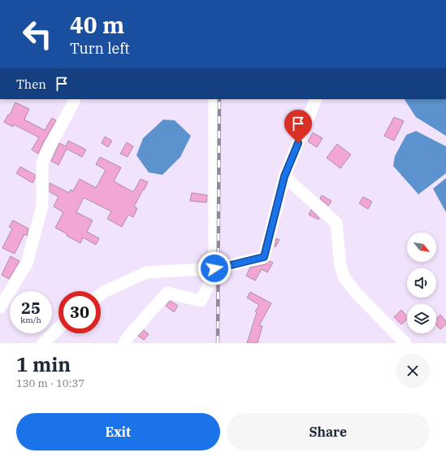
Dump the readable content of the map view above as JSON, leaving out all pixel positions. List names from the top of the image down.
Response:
{
  "north": "bottom right",
  "page": {
    "turn": ["40 m", "Turn left"],
    "then": "Then",
    "speed": "25 km/h",
    "limit": "30",
    "heading": ["1 min", "130 m · 10:37"],
    "buttons": ["Exit", "Share"]
  }
}
